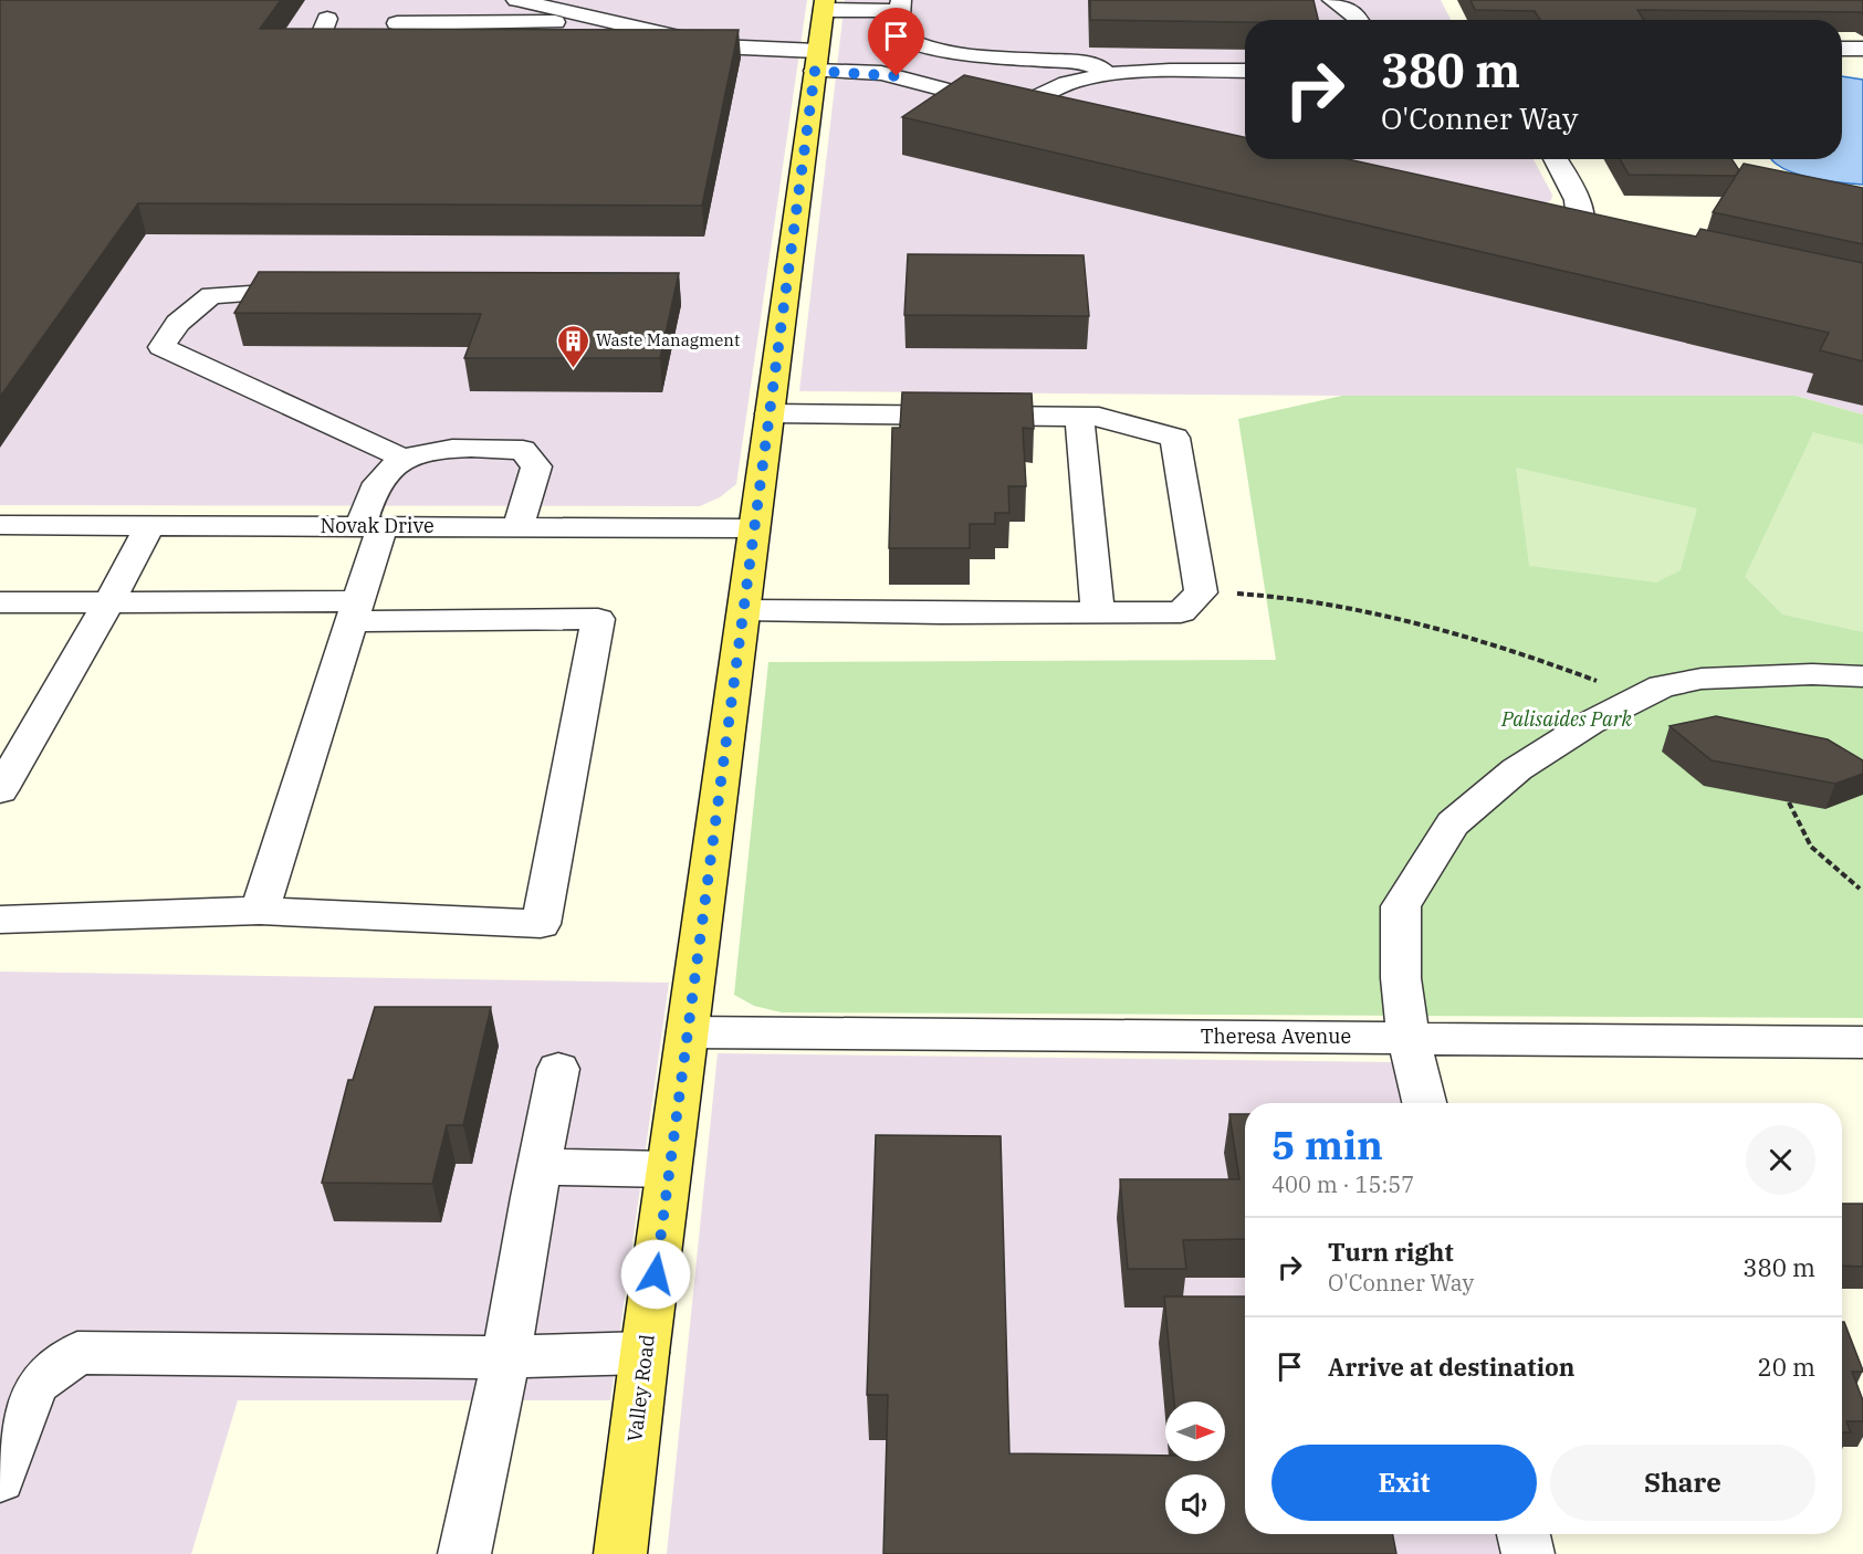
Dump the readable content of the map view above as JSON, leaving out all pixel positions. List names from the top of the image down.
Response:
{
  "streets": {
    "main road": ["Valley Road"],
    "street": ["Novak Drive", "Theresa Avenue"]
  },
  "crossings": [
    ["Novak Drive", "Valley Road"],
    ["Theresa Avenue", "Valley Road"]
  ],
  "parks": ["Palisaides Park"],
  "places": {
    "building": ["Waste Managment"]
  },
  "north": "right",
  "page": {
    "turn": ["380 m", "O'Conner Way"],
    "heading": ["5 min", "400 m · 15:57"],
    "list": [
      {
        "name": "Turn right",
        "note": "O'Conner Way",
        "value": "380 m"
      },
      {
        "name": "Arrive at destination",
        "value": "20 m"
      }
    ],
    "buttons": ["Exit", "Share"]
  }
}
